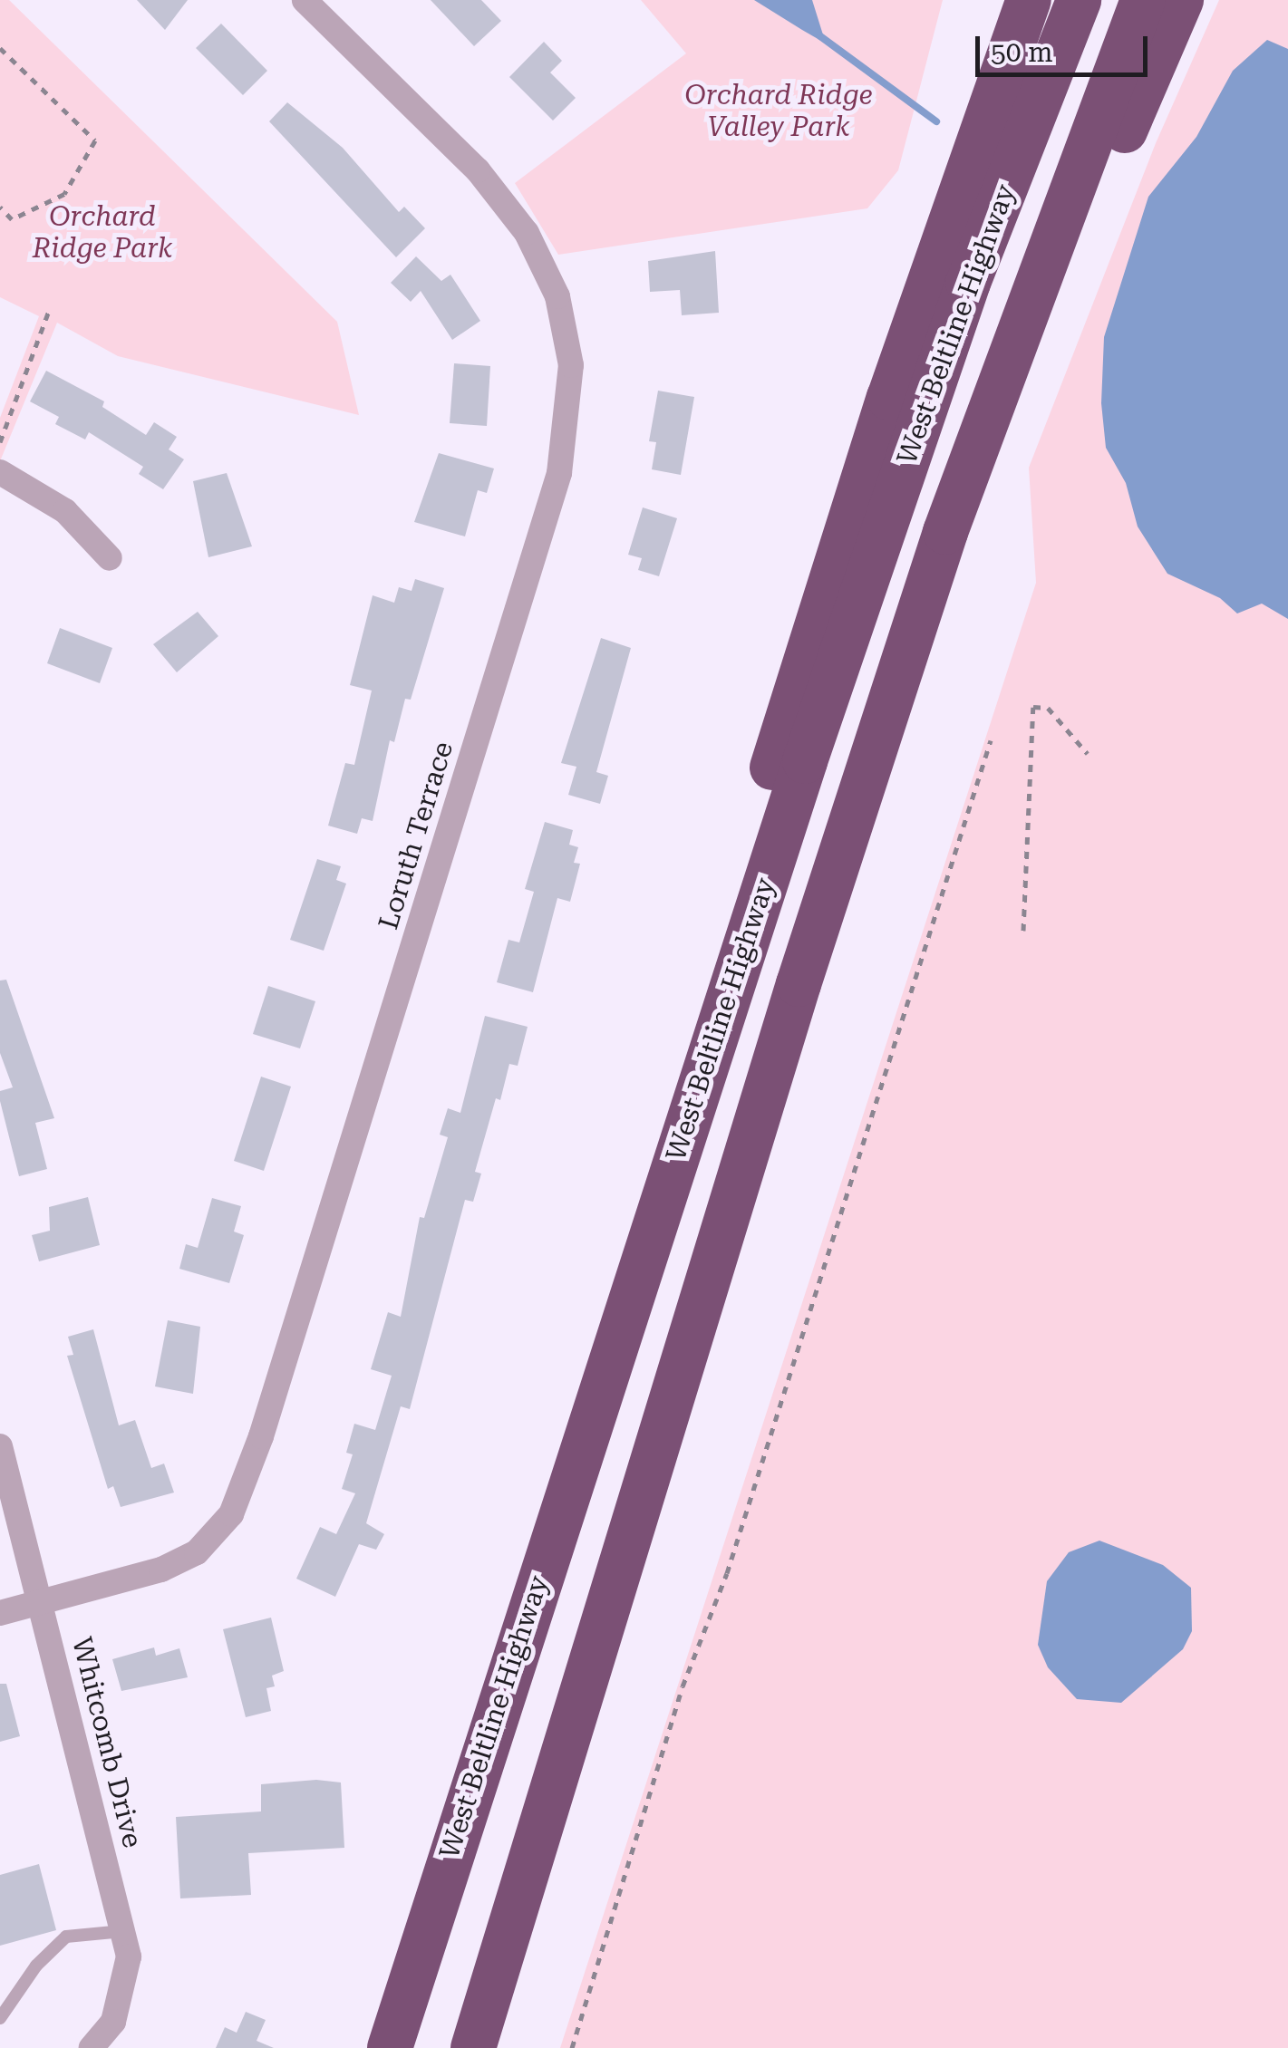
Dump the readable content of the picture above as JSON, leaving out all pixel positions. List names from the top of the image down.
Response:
{
  "streets": {
    "highway": ["West Beltline Highway"],
    "street": ["Loruth Terrace", "Whitcomb Drive"]
  },
  "crossings": [
    ["Loruth Terrace", "Whitcomb Drive"]
  ],
  "parks": ["Orchard Ridge Valley Park", "Orchard Ridge Park"],
  "scale_bar": "50 m"
}
